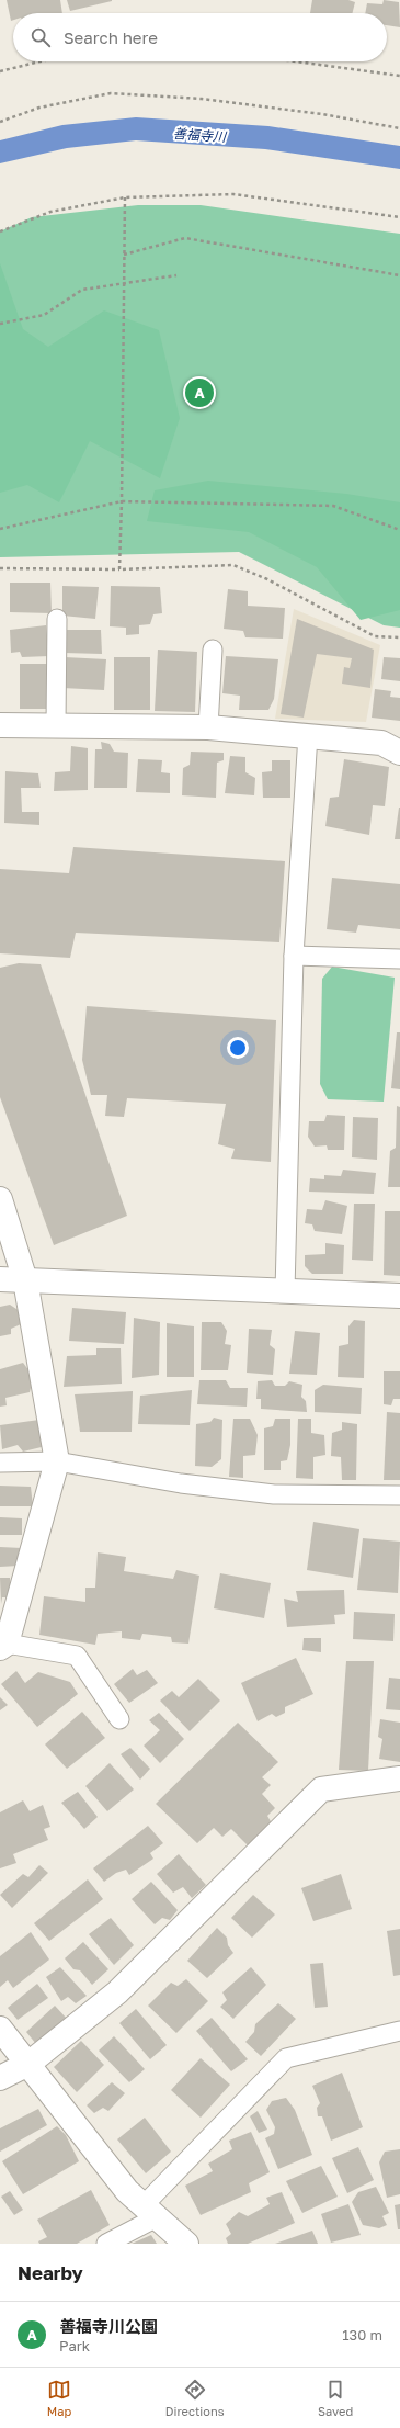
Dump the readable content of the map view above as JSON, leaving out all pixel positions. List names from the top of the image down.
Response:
{
  "water": ["善福寺川"],
  "page": {
    "search": "Search here",
    "pins": "A",
    "heading": "Nearby",
    "list": [
      {
        "mark": "A",
        "name": "善福寺川公園",
        "note": "Park",
        "value": "130 m"
      }
    ],
    "nav": ["Map", "Directions", "Saved"]
  }
}
